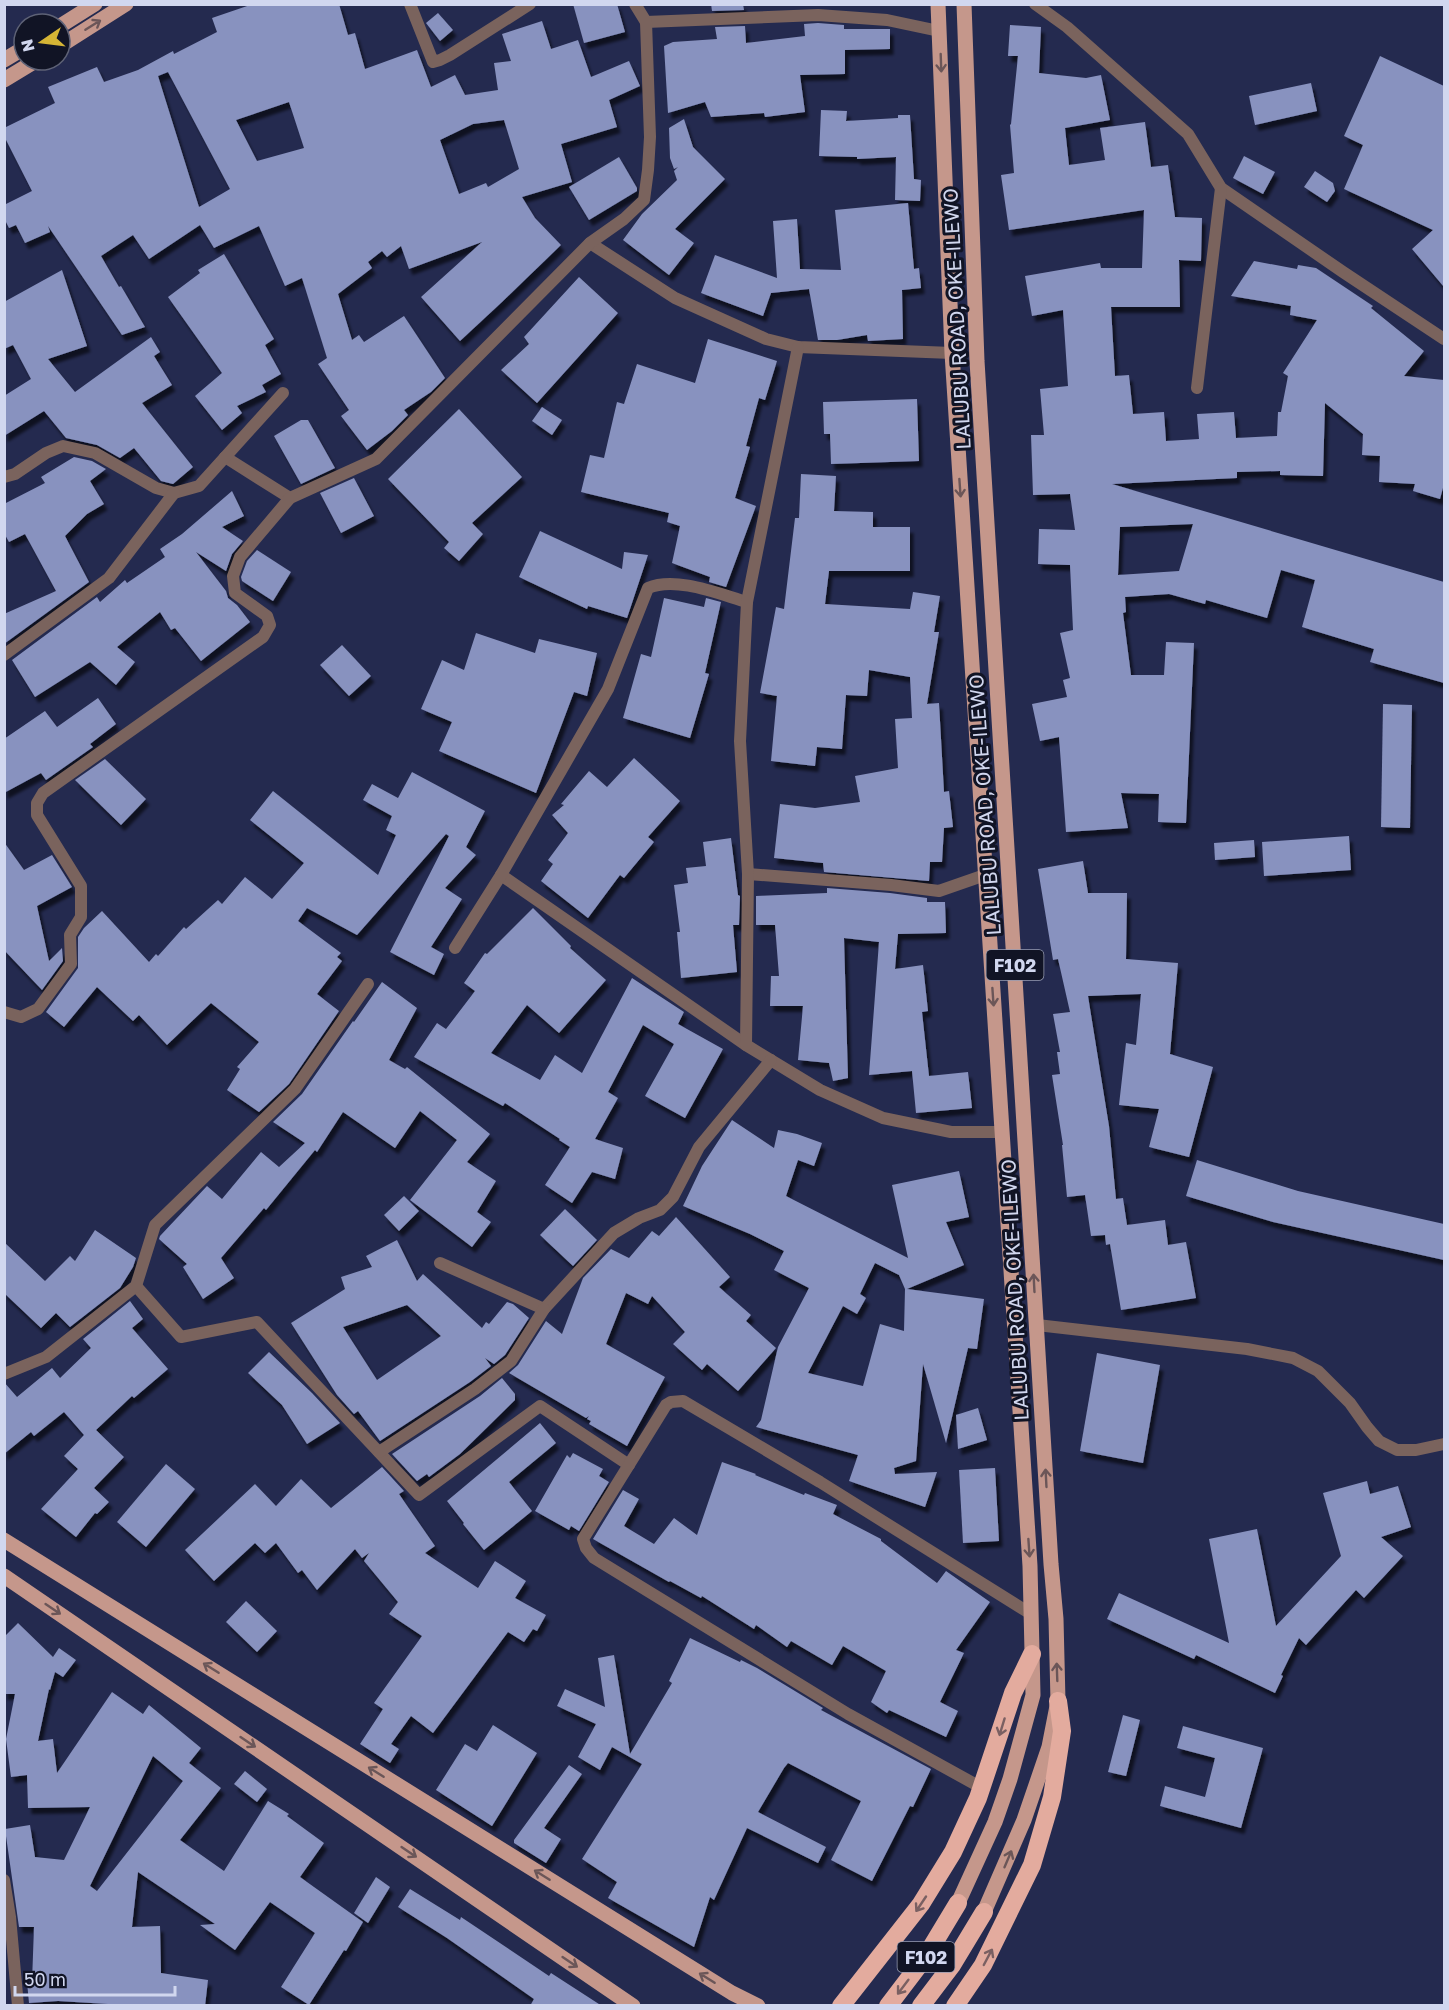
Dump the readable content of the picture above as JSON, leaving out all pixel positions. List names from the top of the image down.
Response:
{
  "streets": {
    "highway": ["F102"],
    "main road": ["LALUBU ROAD, OKE-ILEWO"]
  },
  "crossings": [
    ["LALUBU ROAD, OKE-ILEWO", "F102"]
  ],
  "scale_bar": "50 m",
  "north": "left"
}
